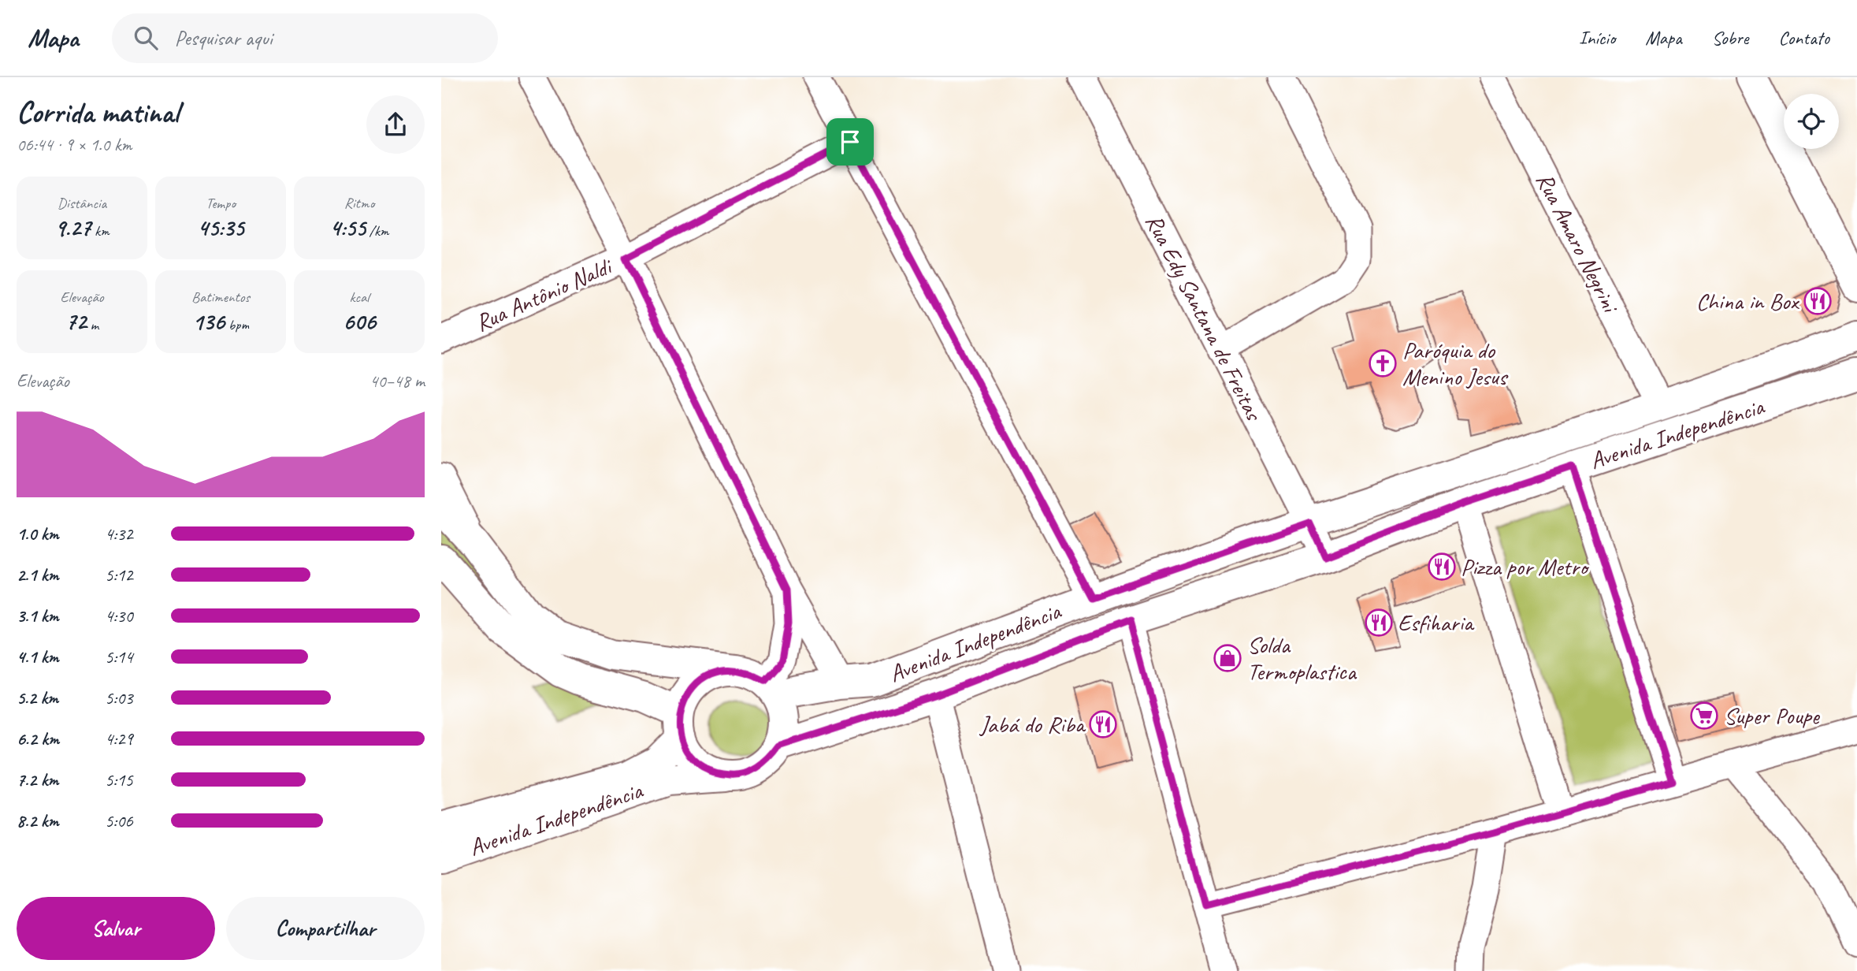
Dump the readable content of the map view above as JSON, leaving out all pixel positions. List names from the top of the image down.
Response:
{
  "streets": {
    "main road": ["Avenida Independência"],
    "street": ["Rua Amaro Negrini", "Rua Antônio Naldi", "Rua Edy Santana de Freitas"]
  },
  "crossings": [
    ["Rua Amaro Negrini", "Avenida Independência"],
    ["Rua Edy Santana de Freitas", "Avenida Independência"]
  ],
  "places": {
    "restaurant": [
      "China in Box",
      "Pizza por Metro",
      "Esfiharia",
      "Jabá do Riba"
    ],
    "church": ["Paróquia do Menino Jesus"],
    "shop": ["Solda Termoplastica"],
    "supermarket": ["Super Poupe"]
  },
  "page": {
    "header": "Mapa",
    "search": "Pesquisar aqui",
    "nav": [
      "Início",
      "Mapa",
      "Sobre",
      "Contato"
    ],
    "heading": ["Corrida matinal", "06:44 · 9 × 1.0 km"],
    "stats": [
      ["Distância", "9.27 km"],
      ["Tempo", "45:35"],
      ["Ritmo", "4:55 /km"],
      ["Elevação", "72 m"],
      ["Batimentos", "136 bpm"],
      ["kcal", "606"]
    ],
    "chart": ["Elevação", "40–48 m"],
    "list": [
      {
        "name": "1.0 km",
        "note": "4:32"
      },
      {
        "name": "2.1 km",
        "note": "5:12"
      },
      {
        "name": "3.1 km",
        "note": "4:30"
      },
      {
        "name": "4.1 km",
        "note": "5:14"
      },
      {
        "name": "5.2 km",
        "note": "5:03"
      },
      {
        "name": "6.2 km",
        "note": "4:29"
      },
      {
        "name": "7.2 km",
        "note": "5:15"
      },
      {
        "name": "8.2 km",
        "note": "5:06"
      }
    ],
    "buttons": ["Salvar", "Compartilhar"]
  }
}
